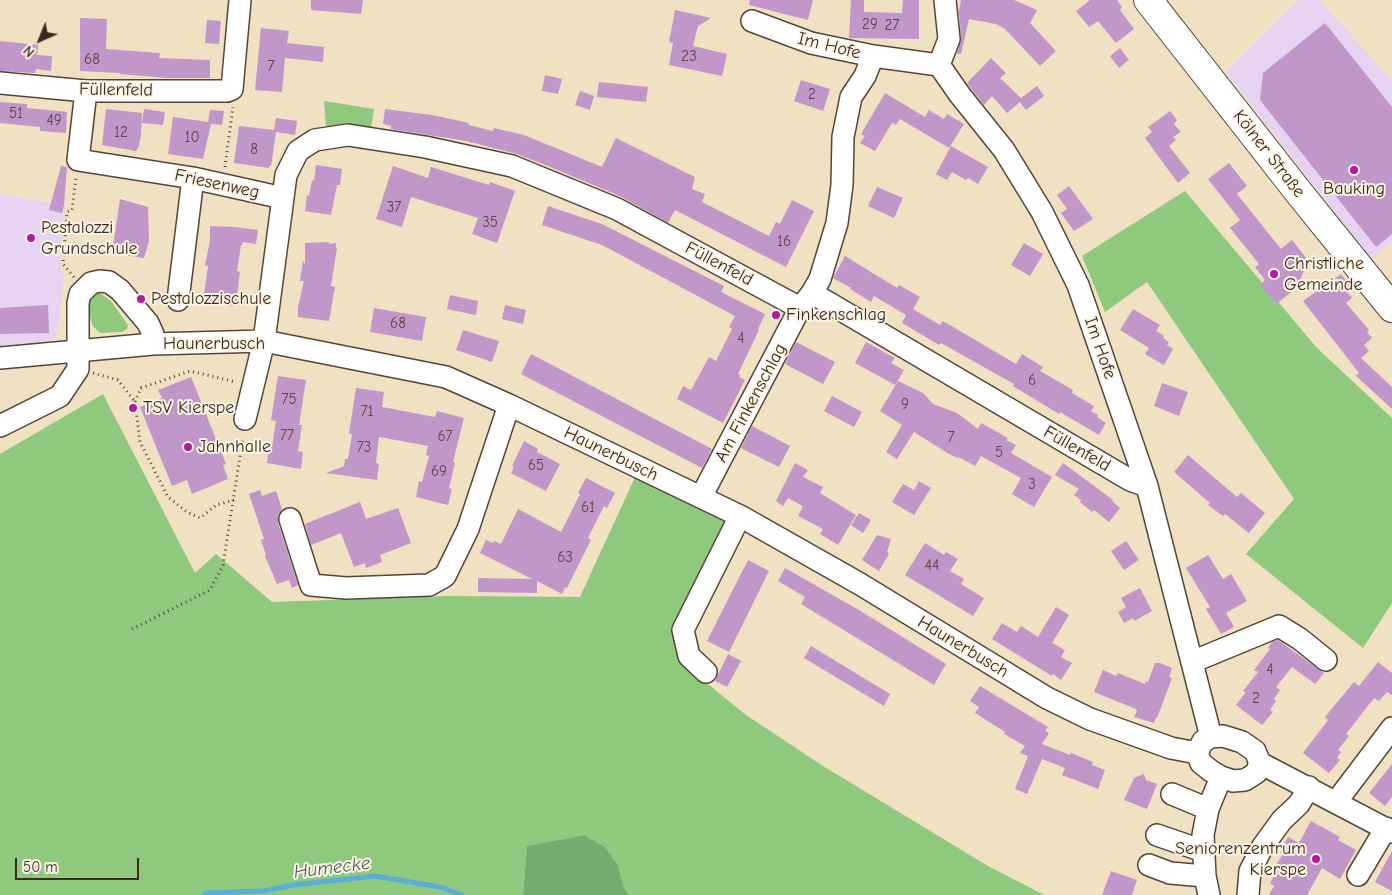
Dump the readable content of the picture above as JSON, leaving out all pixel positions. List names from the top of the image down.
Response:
{
  "streets": {
    "main road": ["Kölner Straße"],
    "street": [
      "Im Hofe",
      "Füllenfeld",
      "Friesenweg",
      "Haunerbusch",
      "Am Finkenschlag"
    ]
  },
  "crossings": [
    ["Im Hofe", "Füllenfeld"],
    ["Im Hofe", "Haunerbusch"],
    ["Im Hofe", "Am Finkenschlag"],
    ["Füllenfeld", "Friesenweg"],
    ["Füllenfeld", "Am Finkenschlag"],
    ["Friesenweg", "Haunerbusch"],
    ["Haunerbusch", "Am Finkenschlag"]
  ],
  "water": ["Humecke"],
  "places": [
    "Bauking",
    "Pestalozzi Grundschule",
    "Christliche Gemeinde",
    "Pestalozzischule",
    "Finkenschlag",
    "TSV Kierspe",
    "Jahnhalle",
    "Seniorenzentrum Kierspe"
  ],
  "house_numbers": [
    "29",
    "27",
    "23",
    "68",
    "7",
    "2",
    "51",
    "49",
    "12",
    "10",
    "8",
    "37",
    "35",
    "16",
    "68",
    "4",
    "6",
    "75",
    "9",
    "71",
    "77",
    "67",
    "7",
    "73",
    "5",
    "65",
    "69",
    "3",
    "61",
    "63",
    "44",
    "4",
    "2"
  ],
  "scale_bar": "50 m",
  "north": "bottom left"
}
